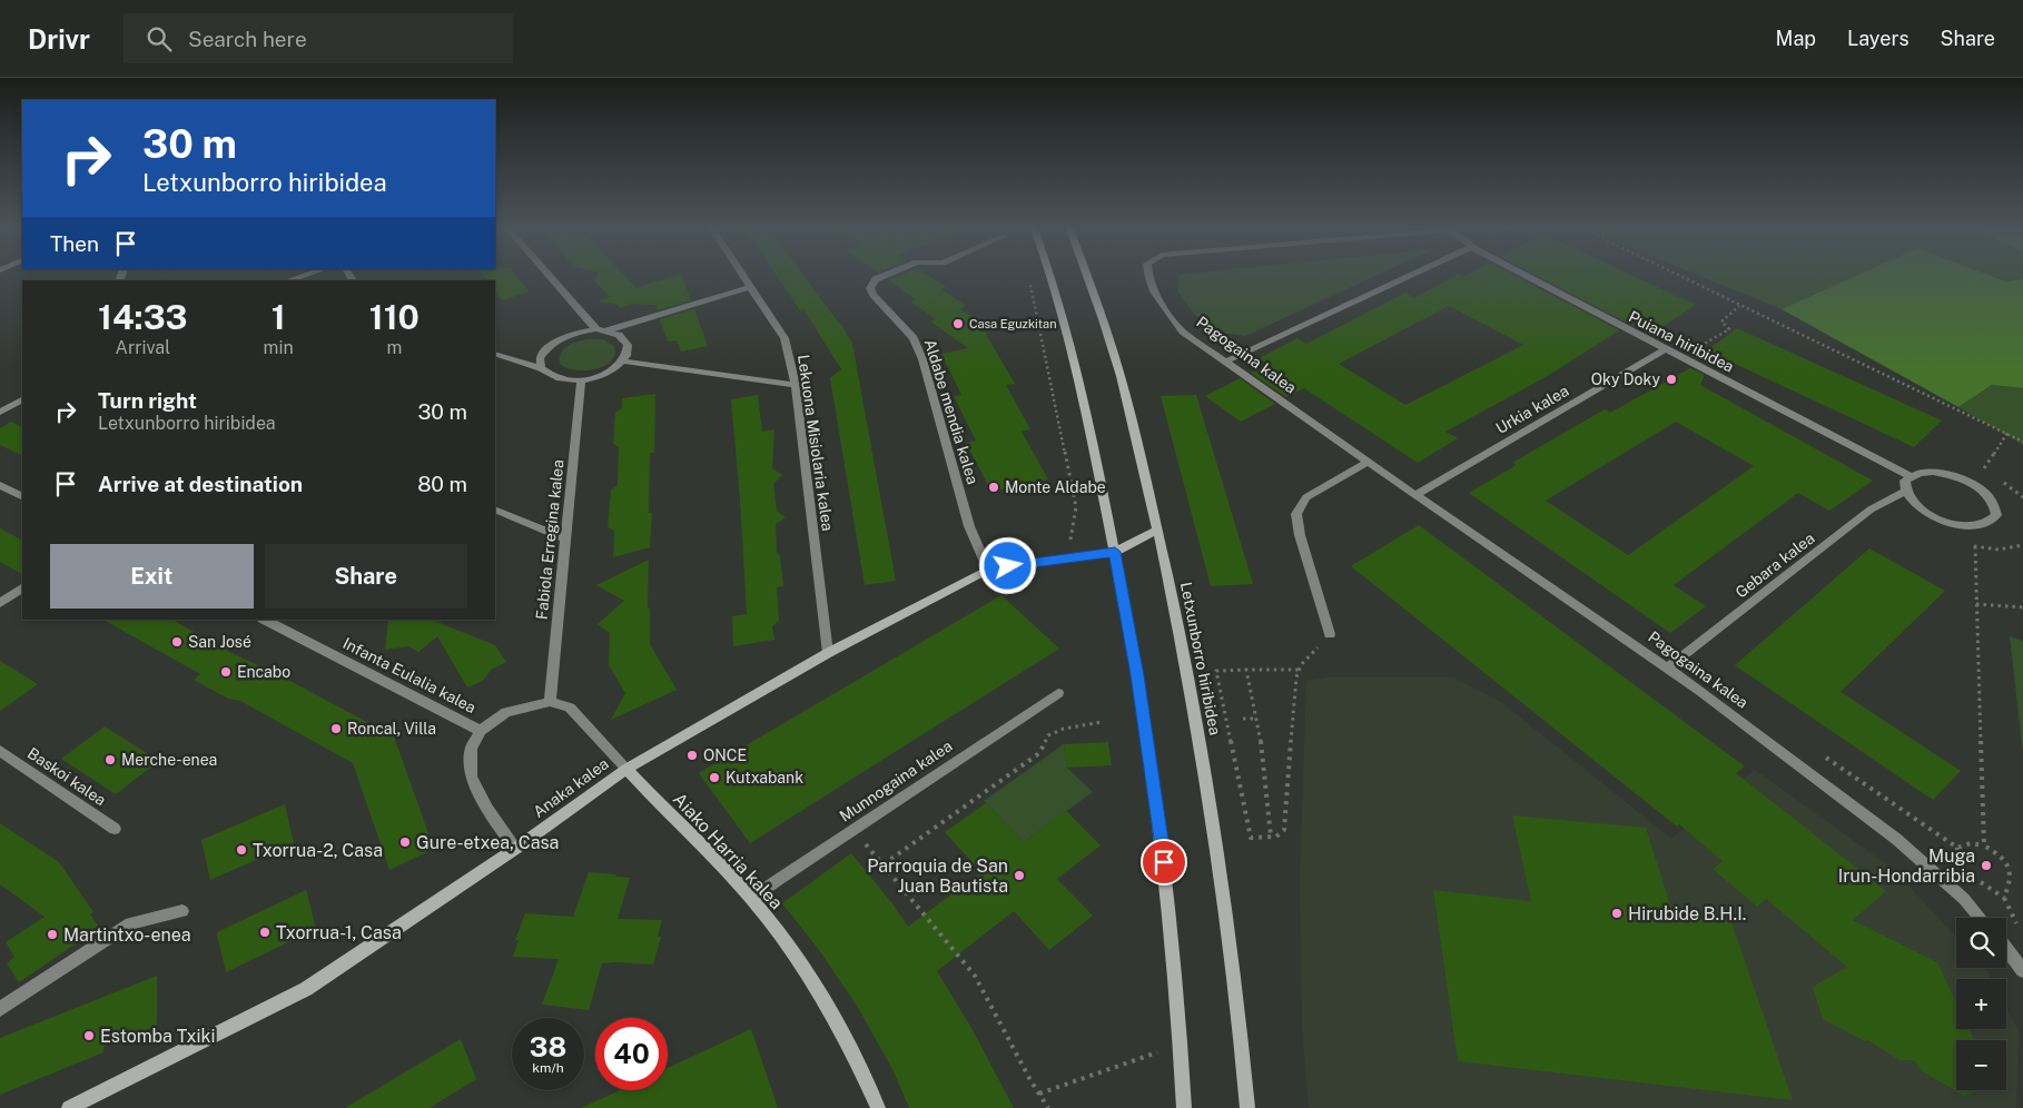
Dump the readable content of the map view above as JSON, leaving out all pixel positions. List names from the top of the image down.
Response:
{
  "streets": {
    "main road": ["Letxunborro hiribidea", "Anaka kalea", "Aiako Harria kalea"],
    "street": [
      "Puiana hiribidea",
      "Pagogaina kalea",
      "Urkia kalea",
      "Aldabe mendia kalea",
      "Lekuona Misiolaria kalea",
      "Fabiola Erregina kalea",
      "Gebara kalea",
      "Infanta Eulalia kalea",
      "Baskoi kalea",
      "Munnogaina kalea"
    ]
  },
  "crossings": [
    ["Puiana hiribidea", "Urkia kalea"],
    ["Pagogaina kalea", "Urkia kalea"],
    ["Pagogaina kalea", "Gebara kalea"],
    ["Aldabe mendia kalea", "Anaka kalea"],
    ["Lekuona Misiolaria kalea", "Anaka kalea"],
    ["Fabiola Erregina kalea", "Infanta Eulalia kalea"],
    ["Infanta Eulalia kalea", "Anaka kalea"],
    ["Munnogaina kalea", "Aiako Harria kalea"],
    ["Anaka kalea", "Aiako Harria kalea"]
  ],
  "places": [
    "Casa Eguzkitan",
    "Oky Doky",
    "Monte Aldabe",
    "San José",
    "Encabo",
    "Roncal, Villa",
    "ONCE",
    "Merche-enea",
    "Kutxabank",
    "Gure-etxea, Casa",
    "Txorrua-2, Casa",
    "Muga Irun-Hondarribia",
    "Parroquia de San Juan Bautista",
    "Hirubide B.H.I.",
    "Txorrua-1, Casa",
    "Martintxo-enea",
    "Estomba Txiki"
  ],
  "page": {
    "header": "Drivr",
    "search": "Search here",
    "nav": ["Map", "Layers", "Share"],
    "turn": ["30 m", "Letxunborro hiribidea"],
    "then": "Then",
    "eta": [
      "14:33",
      "Arrival",
      "1",
      "min",
      "110",
      "m"
    ],
    "list": [
      {
        "name": "Turn right",
        "note": "Letxunborro hiribidea",
        "value": "30 m"
      },
      {
        "name": "Arrive at destination",
        "value": "80 m"
      }
    ],
    "buttons": ["Exit", "Share"],
    "map_buttons": ["+", "−"],
    "speed": "38 km/h",
    "limit": "40"
  }
}
